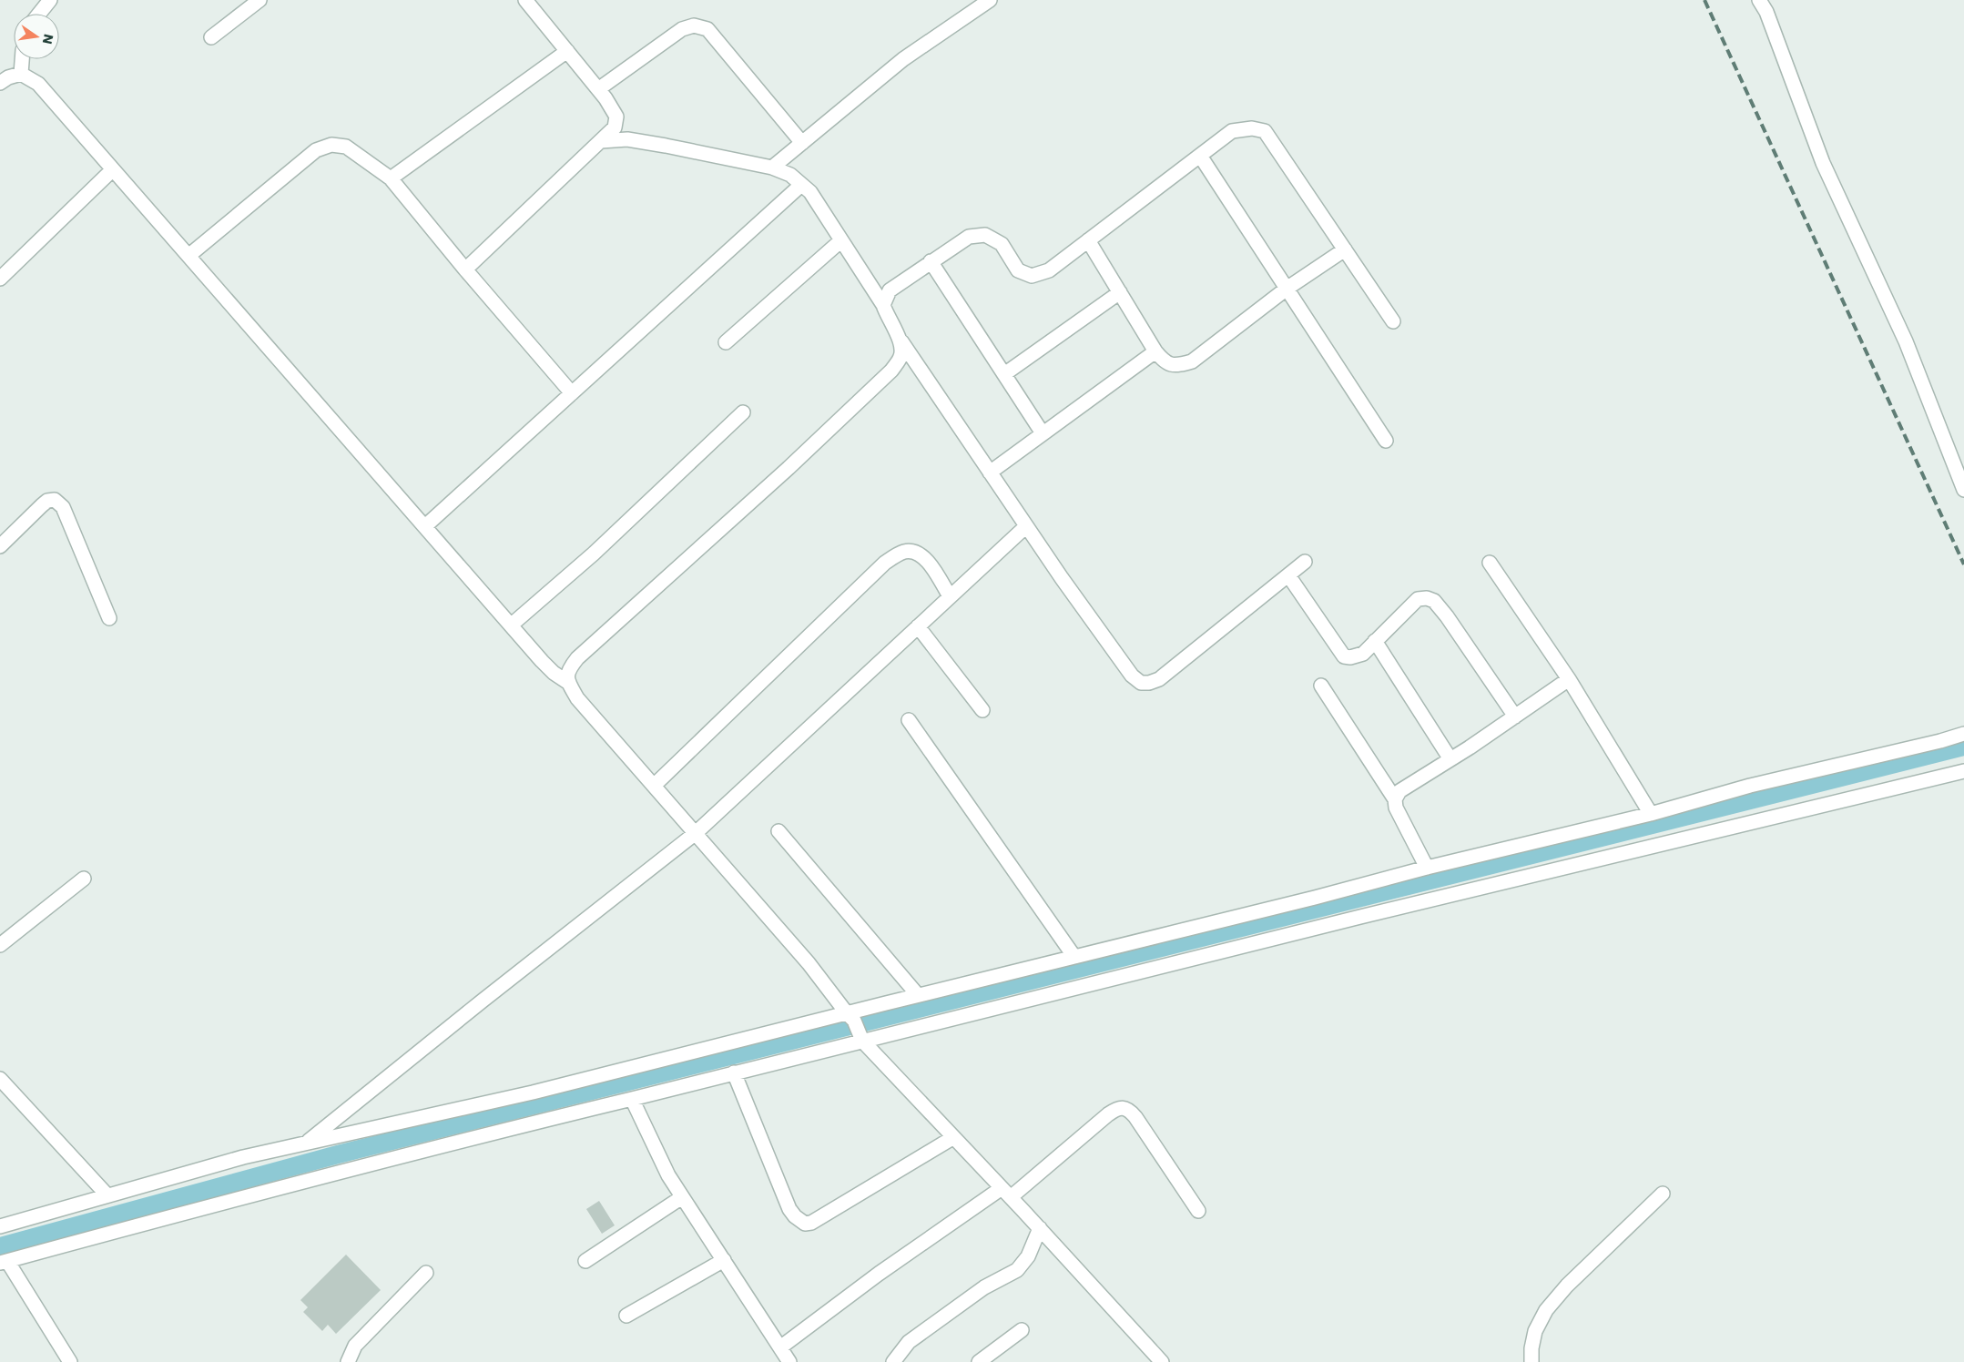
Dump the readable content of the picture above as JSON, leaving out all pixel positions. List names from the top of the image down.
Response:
{
  "north": "right"
}
